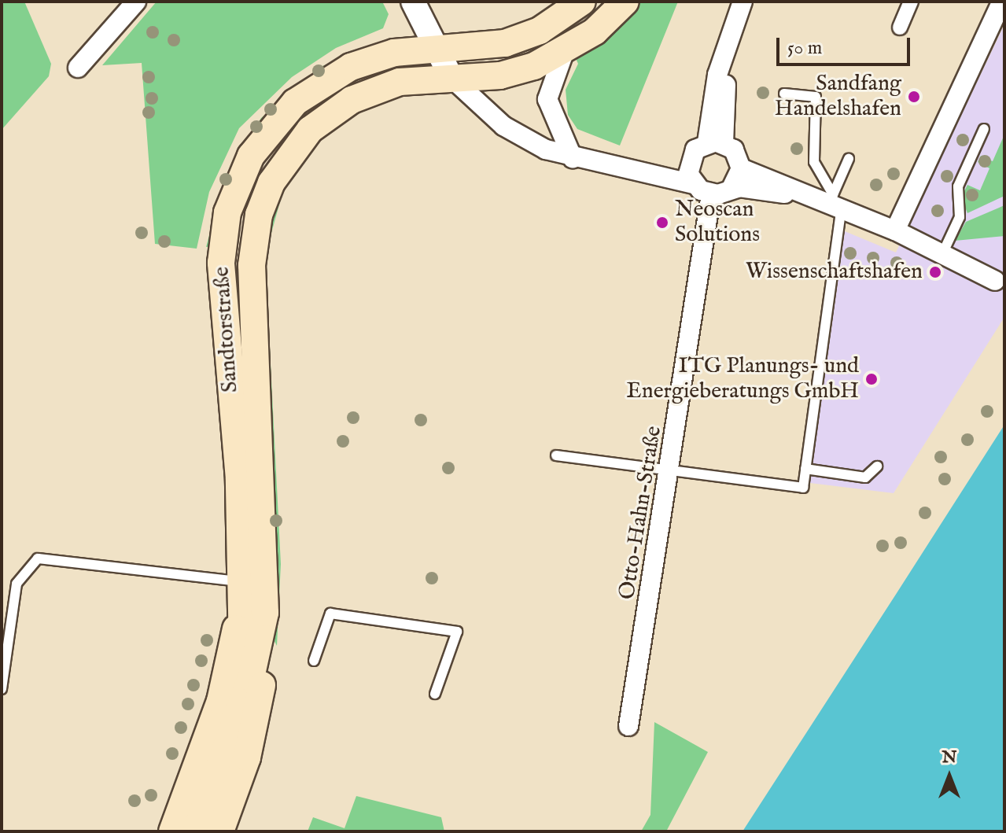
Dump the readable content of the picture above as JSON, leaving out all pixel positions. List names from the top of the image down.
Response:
{
  "streets": {
    "main road": ["Sandtorstraße"],
    "street": ["Otto-Hahn-Straße"]
  },
  "places": [
    "Sandfang Handelshafen",
    "Neoscan Solutions",
    "Wissenschaftshafen",
    "ITG Planungs- und Energieberatungs GmbH"
  ],
  "scale_bar": "50 m",
  "north": "top"
}
